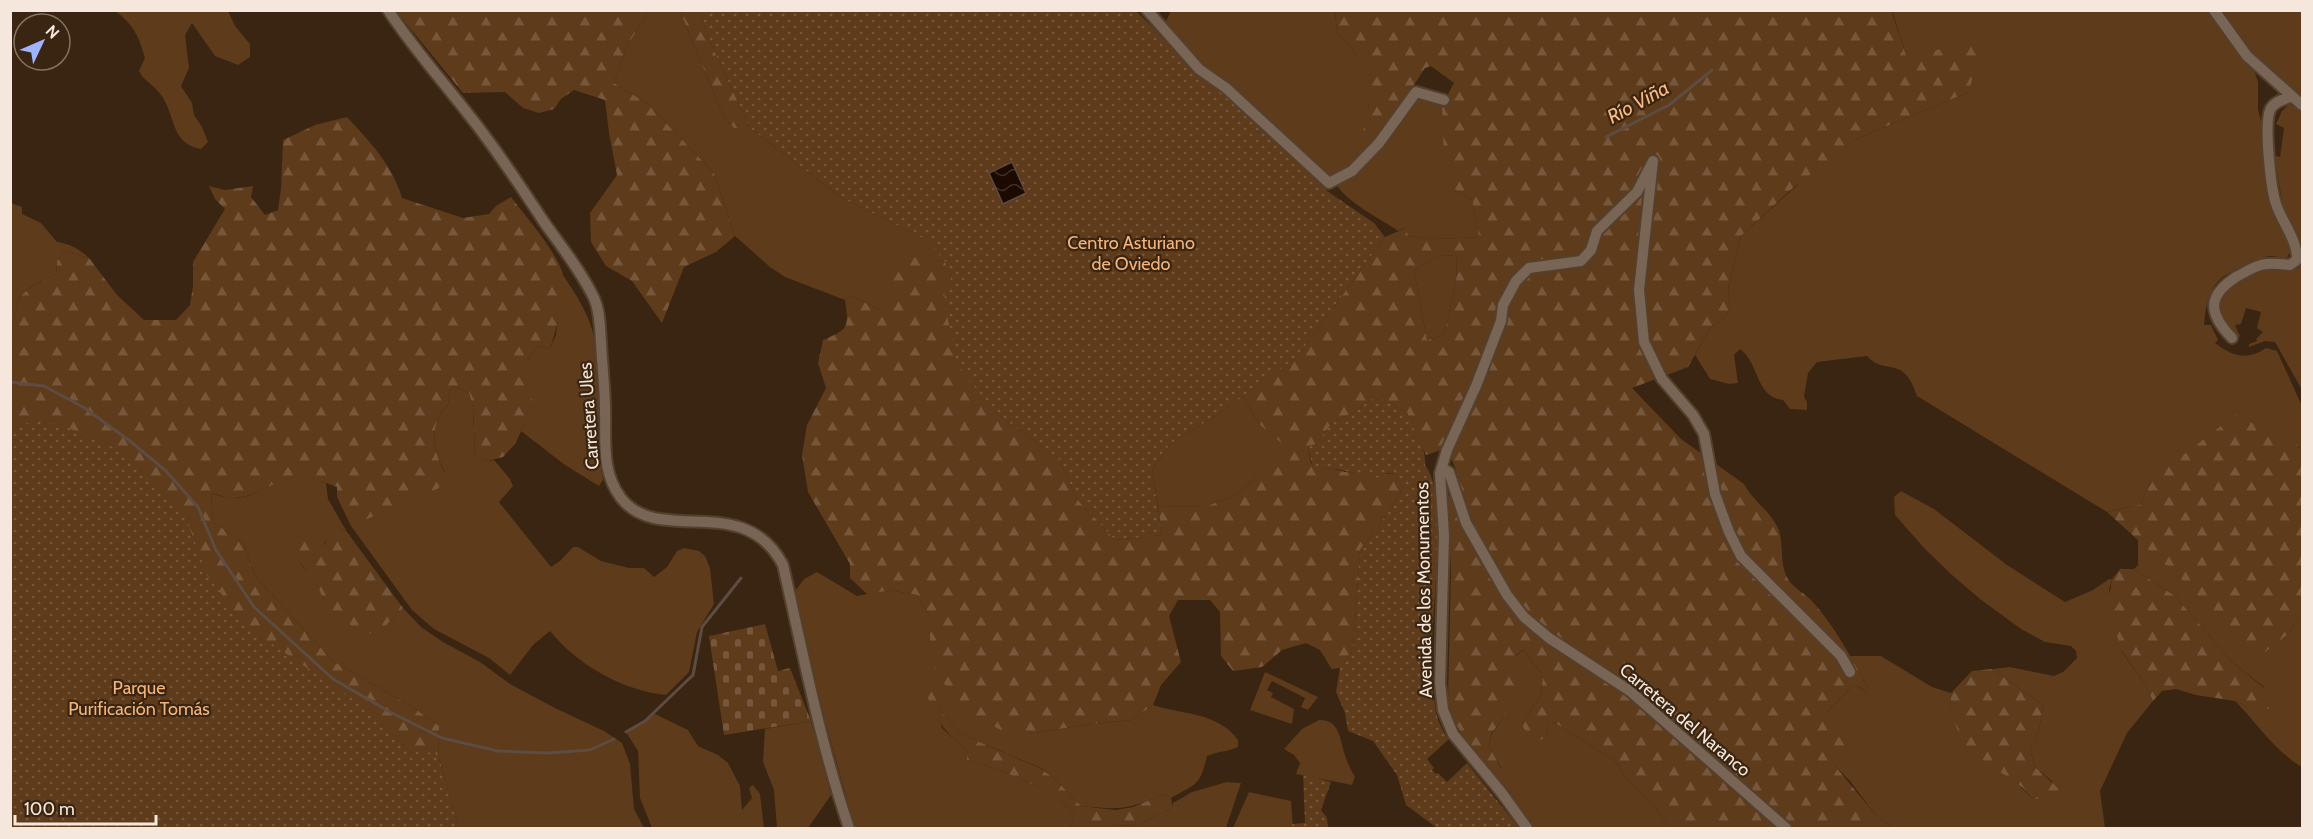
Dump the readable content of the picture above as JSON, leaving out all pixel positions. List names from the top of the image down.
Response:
{
  "streets": {
    "street": ["Carretera Ules", "Avenida de los Monumentos", "Carretera del Naranco"]
  },
  "crossings": [
    ["Avenida de los Monumentos", "Carretera del Naranco"]
  ],
  "water": ["Río Viña"],
  "parks": ["Centro Asturiano de Oviedo", "Parque Purificación Tomás"],
  "scale_bar": "100 m",
  "north": "top right"
}
